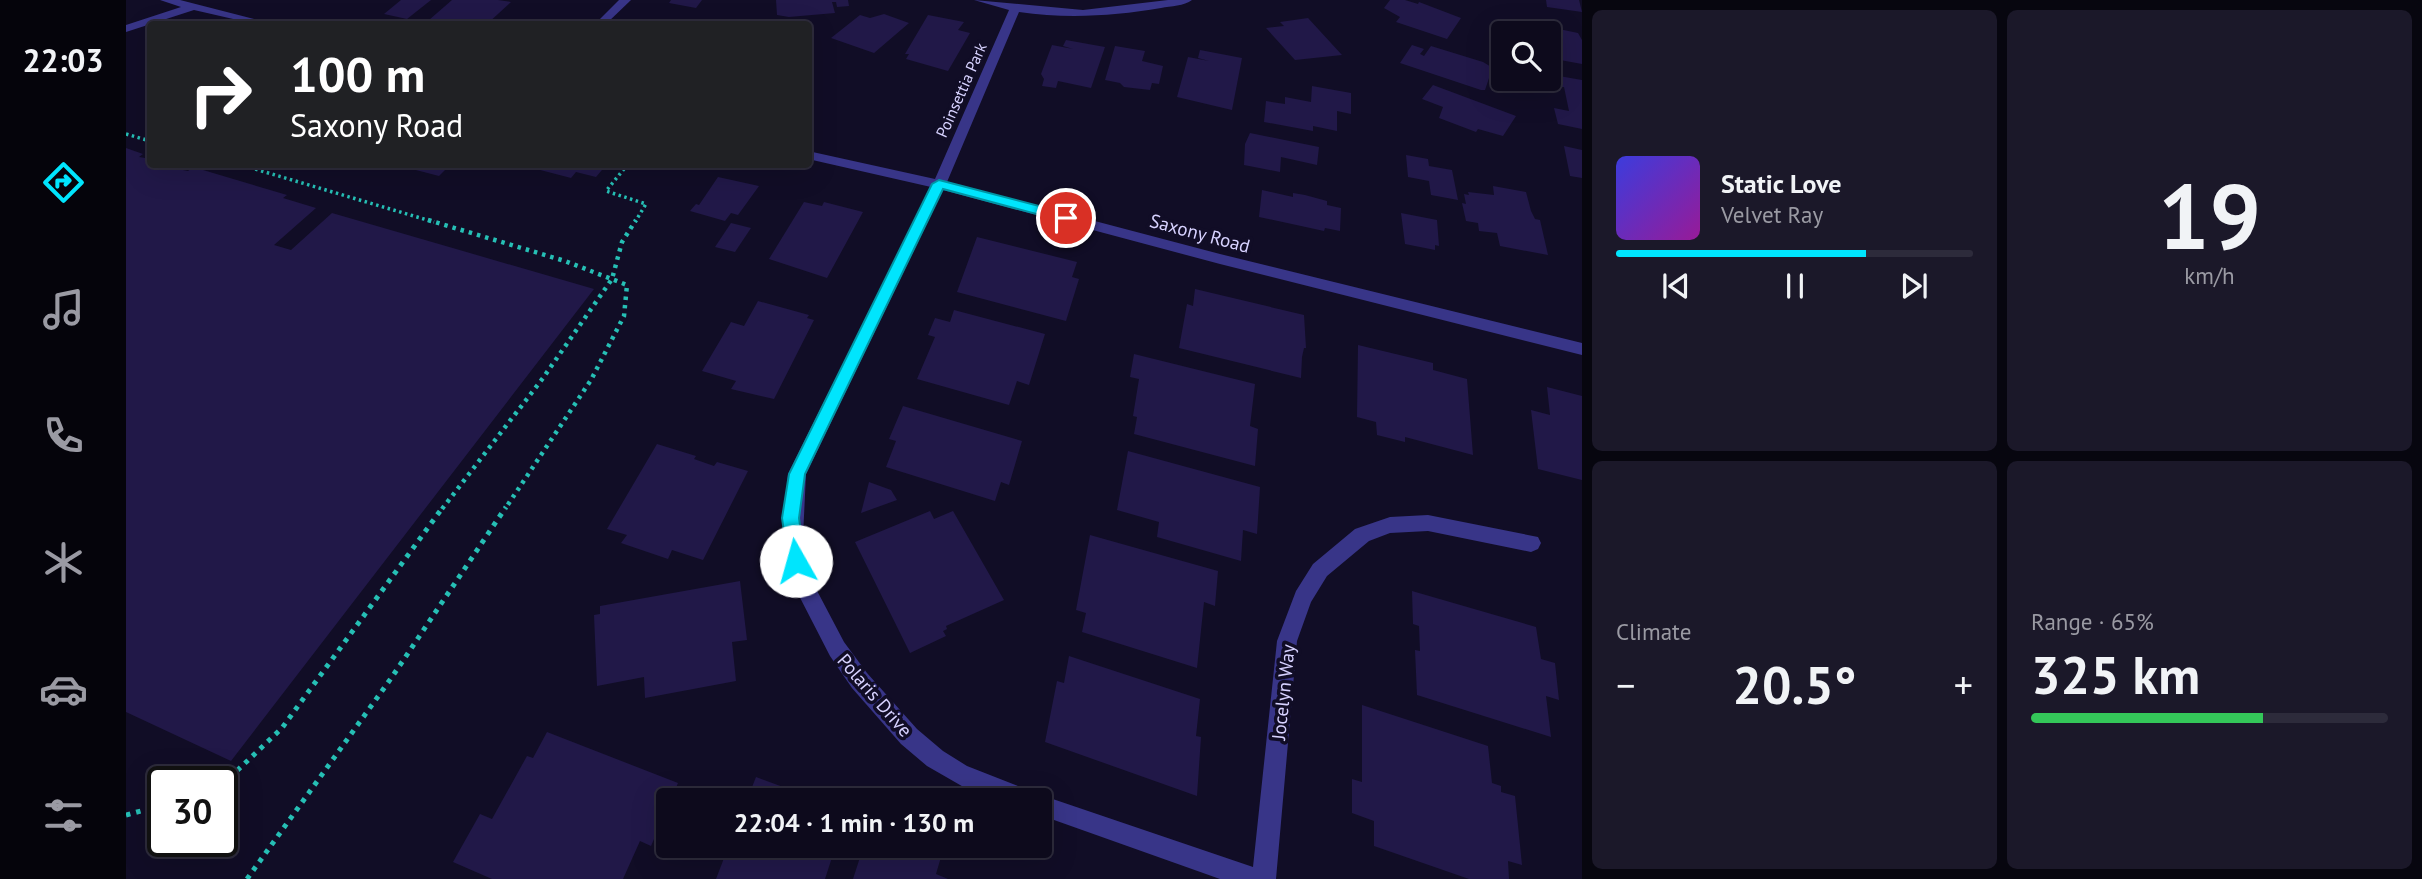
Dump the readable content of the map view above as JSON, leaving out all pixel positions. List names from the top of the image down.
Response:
{
  "streets": {
    "street": [
      "Poinsettia Park",
      "Saxony Road",
      "Jocelyn Way",
      "Polaris Drive"
    ]
  },
  "crossings": [
    ["Poinsettia Park", "Saxony Road"],
    ["Poinsettia Park", "Polaris Drive"],
    ["Saxony Road", "Polaris Drive"]
  ],
  "page": {
    "tabs": "22:03",
    "tile": [
      ["19", "km/h"],
      "Climate",
      ["Range · 65%", "325 km"]
    ],
    "turn": ["100 m", "Saxony Road"],
    "song": ["Static Love", "Velvet Ray"],
    "heat": ["−", "20.5°", "+"],
    "limit": "30",
    "trip": "22:04 · 1 min · 130 m"
  }
}
